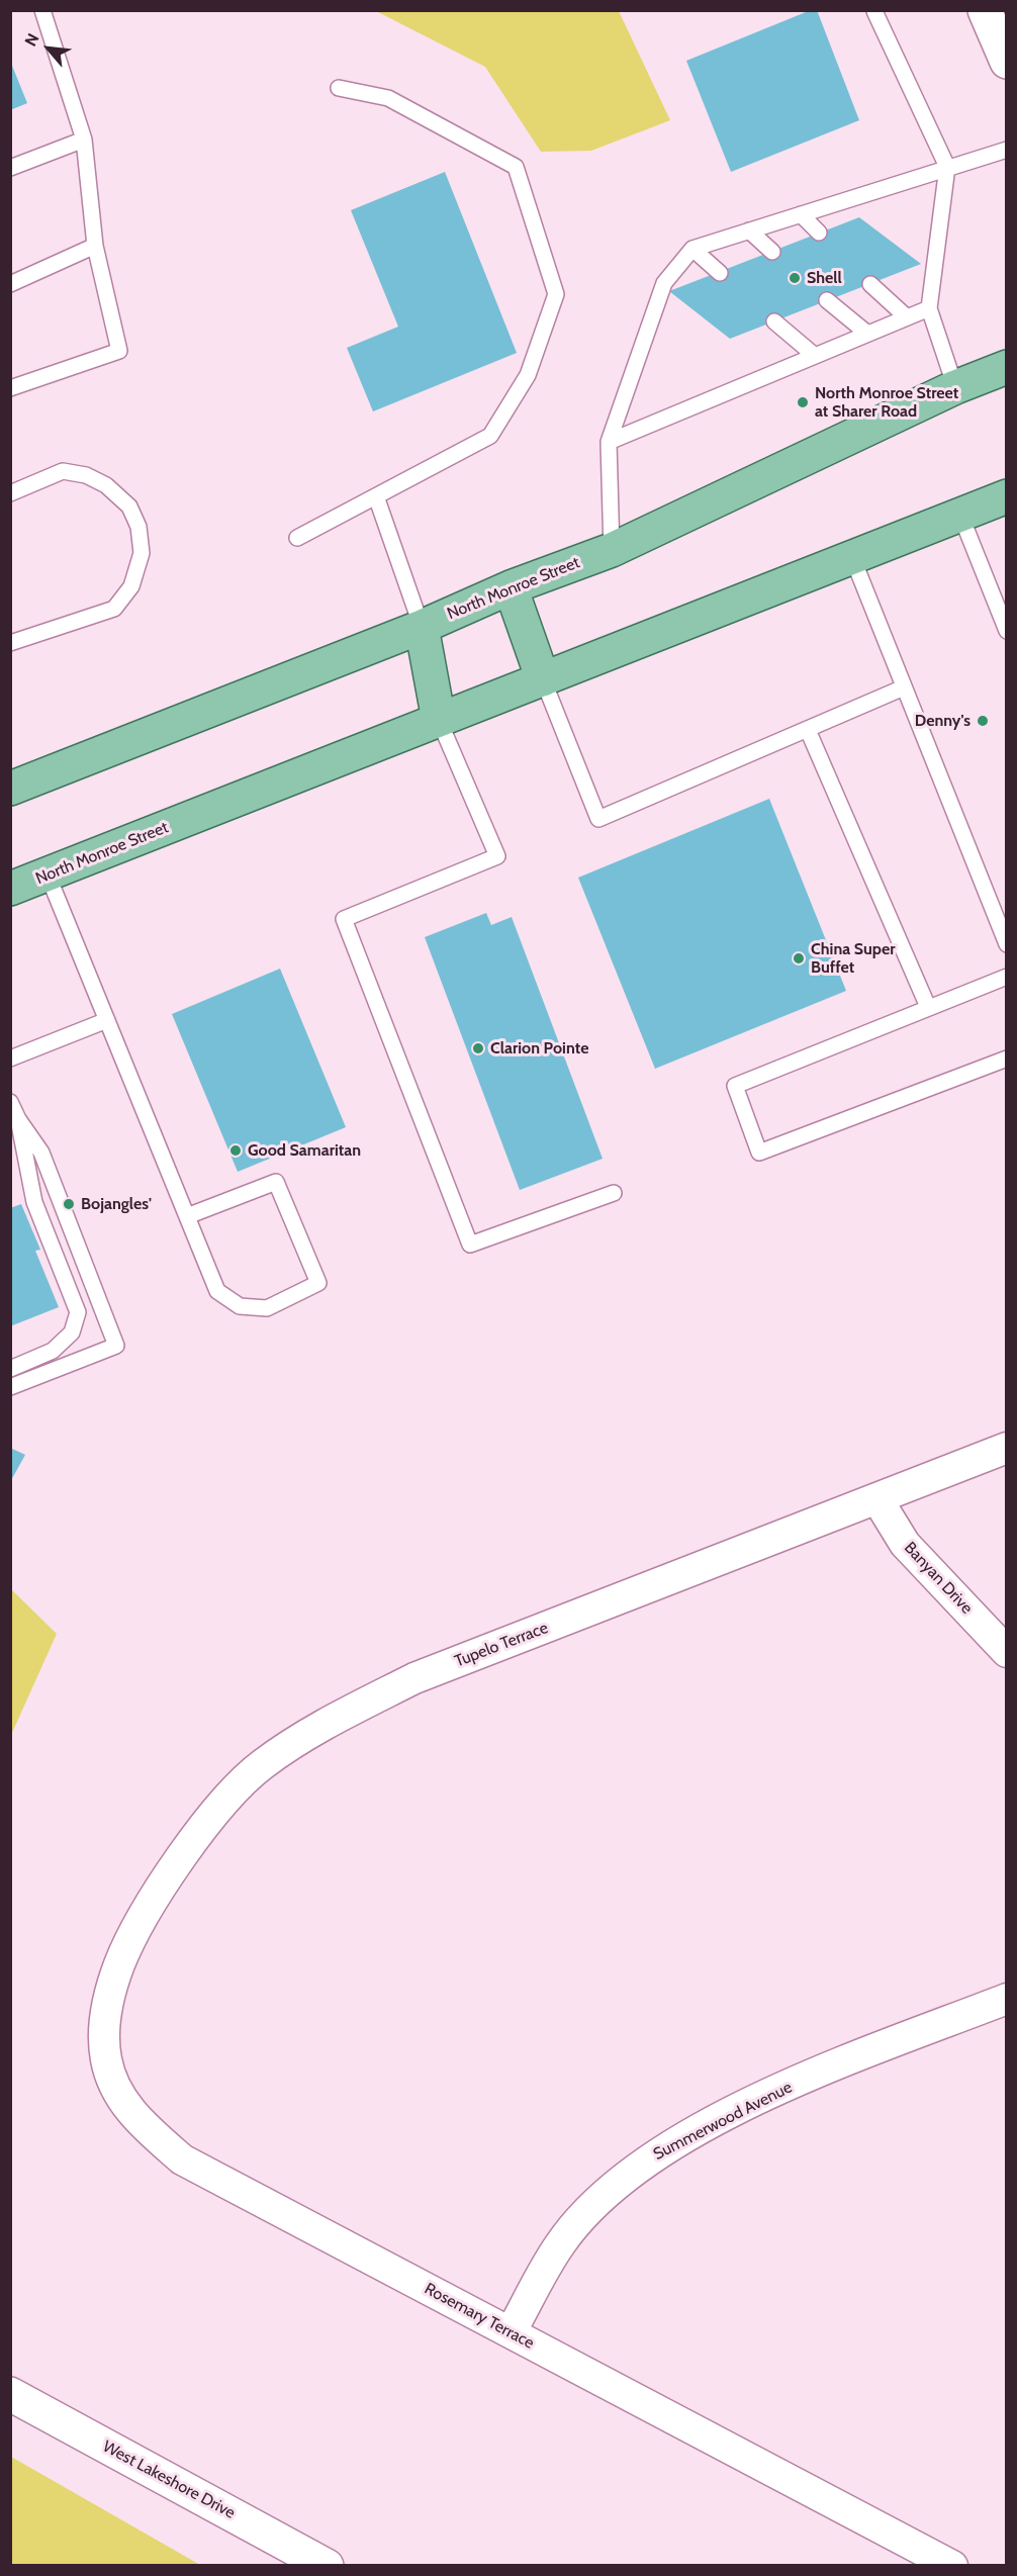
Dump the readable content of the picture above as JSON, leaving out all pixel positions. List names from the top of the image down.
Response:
{
  "streets": {
    "main road": ["North Monroe Street"],
    "street": [
      "Banyan Drive",
      "Tupelo Terrace",
      "Summerwood Avenue",
      "Rosemary Terrace",
      "West Lakeshore Drive"
    ]
  },
  "crossings": [
    ["Banyan Drive", "Tupelo Terrace"],
    ["Tupelo Terrace", "Rosemary Terrace"],
    ["Summerwood Avenue", "Rosemary Terrace"]
  ],
  "places": [
    "Shell",
    "North Monroe Street at Sharer Road",
    "Denny's",
    "China Super Buffet",
    "Clarion Pointe",
    "Good Samaritan",
    "Bojangles'"
  ],
  "north": "top left"
}
